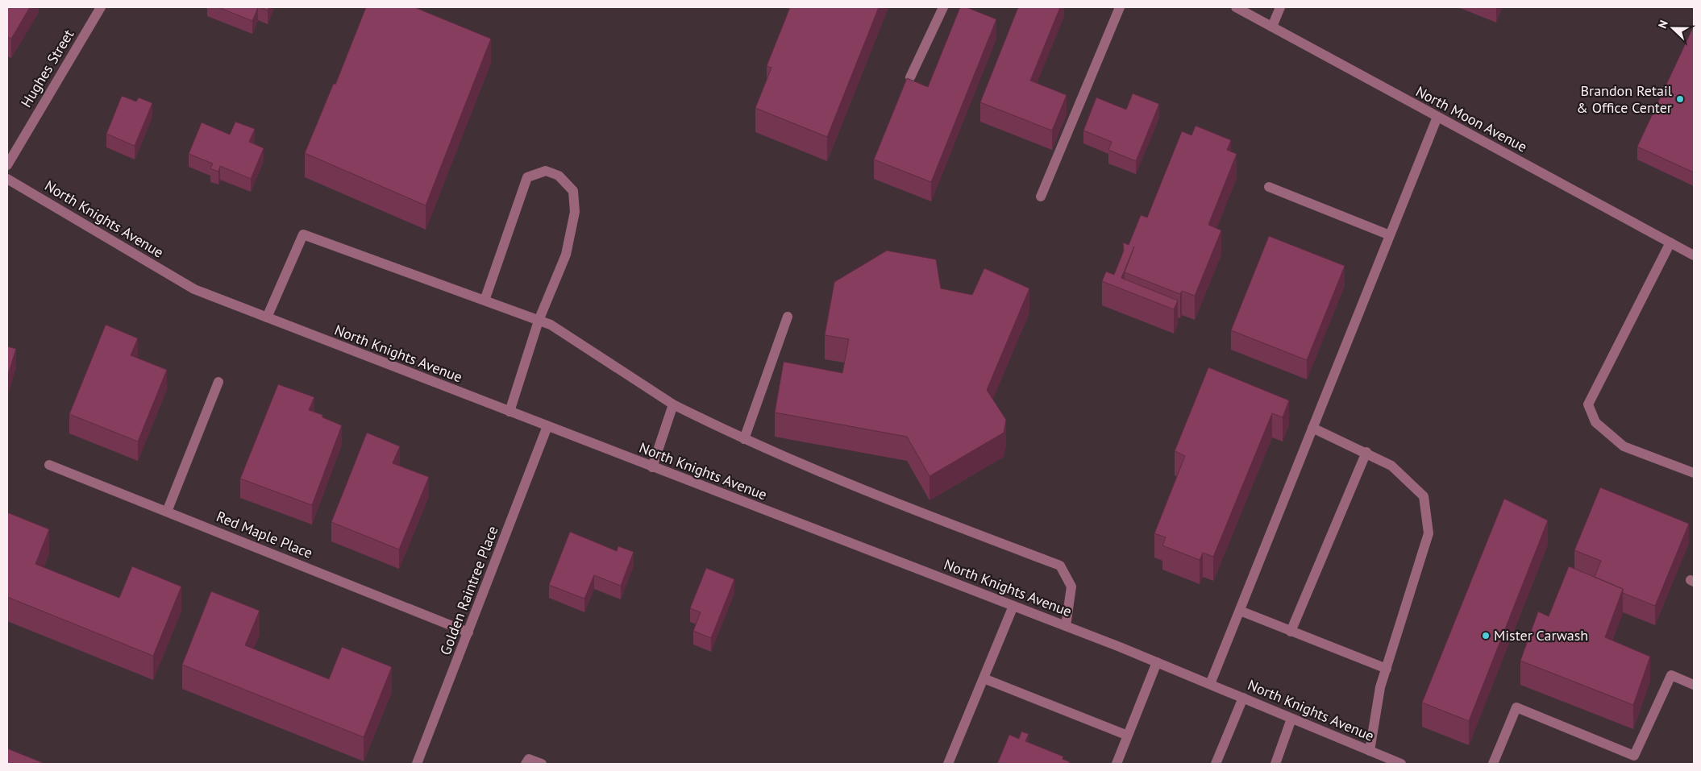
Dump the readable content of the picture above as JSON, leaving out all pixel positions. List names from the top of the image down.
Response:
{
  "streets": {
    "street": [
      "Hughes Street",
      "North Moon Avenue",
      "North Knights Avenue",
      "Red Maple Place",
      "Golden Raintree Place"
    ]
  },
  "crossings": [
    ["North Knights Avenue", "Golden Raintree Place"],
    ["Red Maple Place", "Golden Raintree Place"]
  ],
  "places": ["Brandon Retail & Office Center", "Mister Carwash"],
  "north": "left"
}
